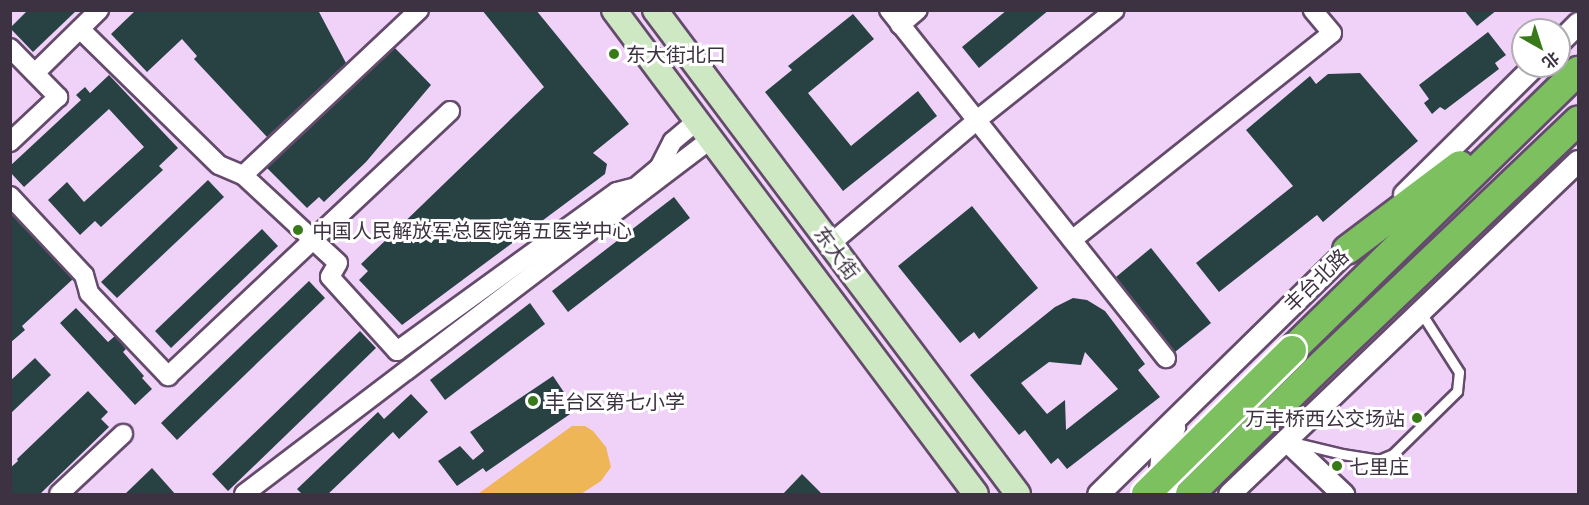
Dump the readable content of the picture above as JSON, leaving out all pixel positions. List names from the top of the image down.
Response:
{
  "streets": {
    "highway": ["丰台北路"],
    "main road": ["东大街"]
  },
  "places": [
    "东大街北口",
    "中国人民解放军总医院第五医学中心",
    "丰台区第七小学",
    "万丰桥西公交场站",
    "七里庄"
  ],
  "north": "bottom right"
}
